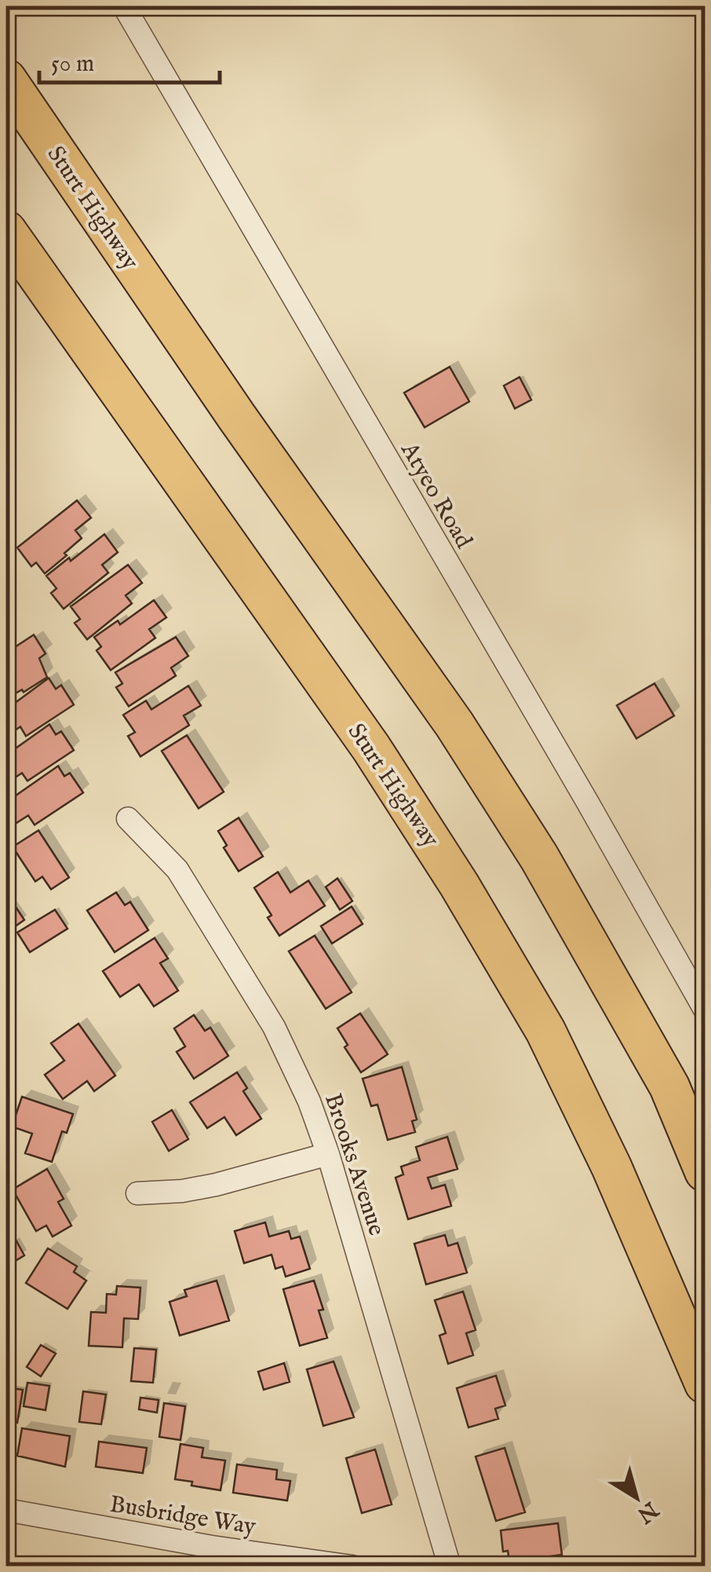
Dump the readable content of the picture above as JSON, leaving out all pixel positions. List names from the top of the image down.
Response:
{
  "streets": {
    "highway": ["Sturt Highway"],
    "street": ["Atyeo Road", "Brooks Avenue", "Busbridge Way"]
  },
  "scale_bar": "50 m",
  "north": "bottom right"
}
